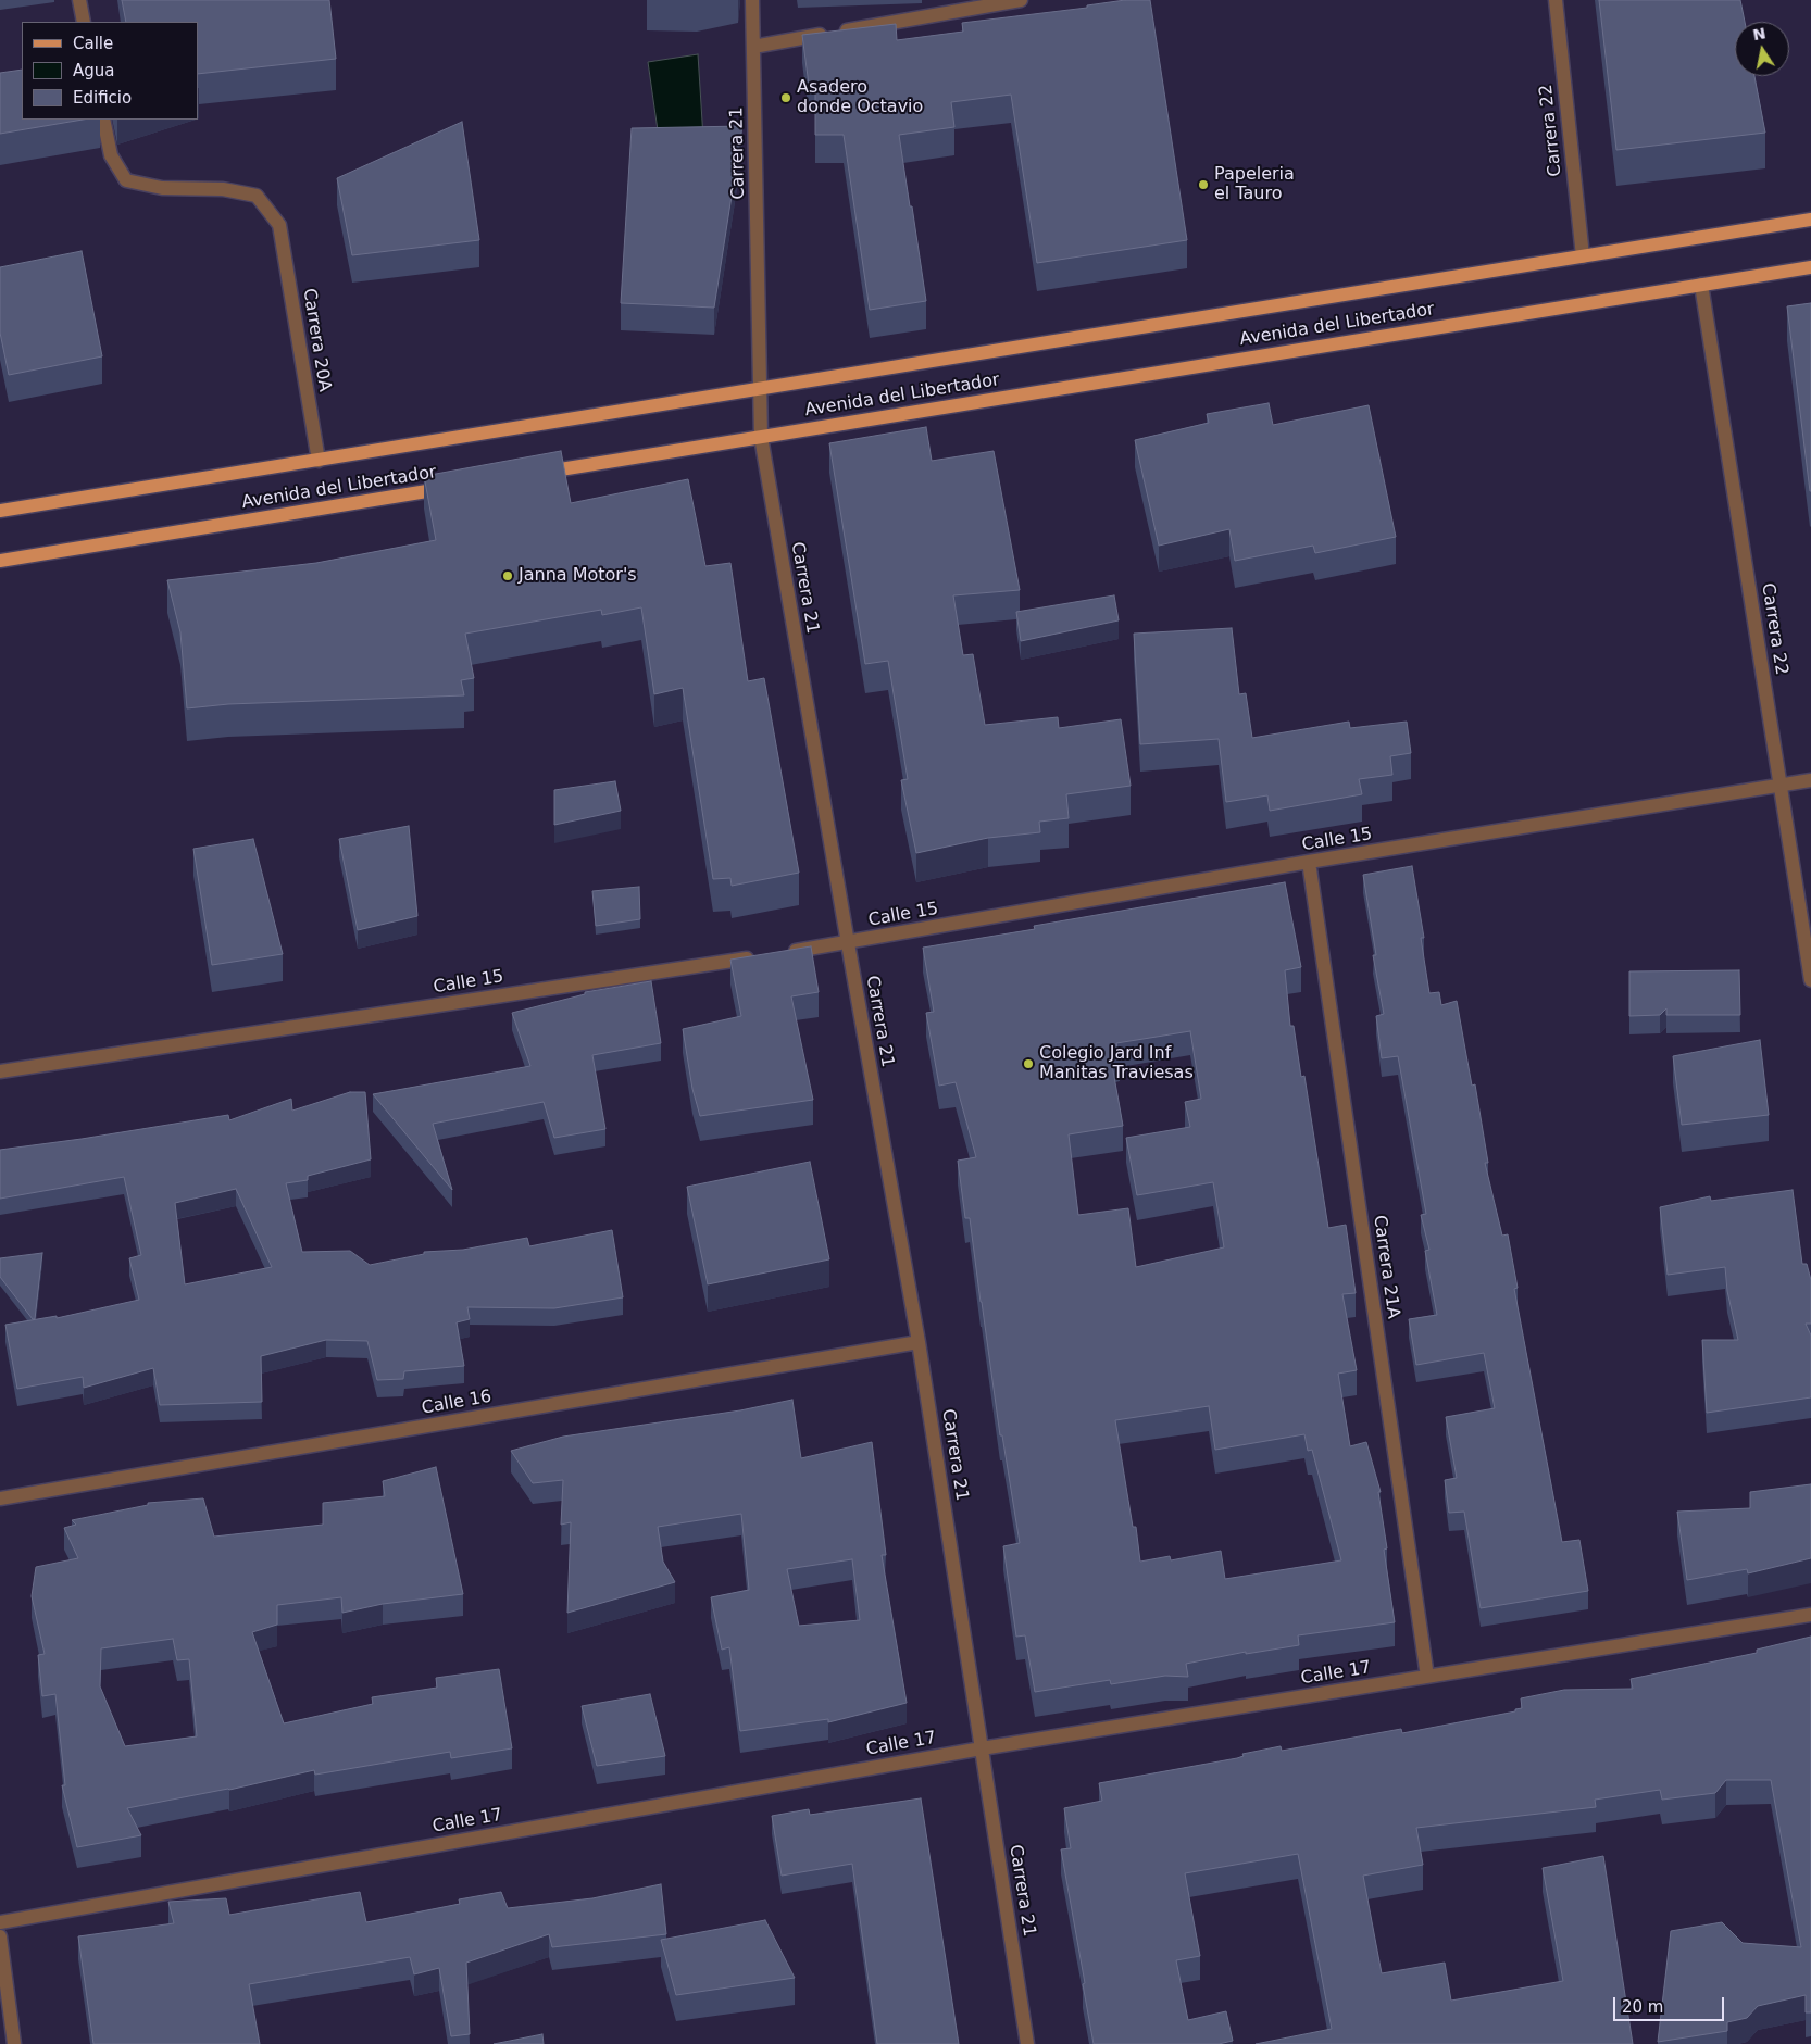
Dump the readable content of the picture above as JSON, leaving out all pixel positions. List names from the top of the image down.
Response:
{
  "streets": {
    "main road": ["Avenida del Libertador"],
    "street": [
      "Carrera 22",
      "Carrera 21",
      "Carrera 20A",
      "Calle 15",
      "Carrera 21A",
      "Calle 16",
      "Calle 17"
    ]
  },
  "crossings": [
    ["Carrera 22", "Avenida del Libertador"],
    ["Carrera 22", "Calle 15"],
    ["Carrera 21", "Avenida del Libertador"],
    ["Carrera 21", "Calle 15"],
    ["Carrera 21", "Calle 16"],
    ["Carrera 21", "Calle 17"],
    ["Avenida del Libertador", "Carrera 20A"],
    ["Calle 15", "Carrera 21A"],
    ["Carrera 21A", "Calle 17"]
  ],
  "places": [
    "Asadero donde Octavio",
    "Papeleria el Tauro",
    "Janna Motor's",
    "Colegio Jard Inf Manitas Traviesas"
  ],
  "legend": ["Calle", "Agua", "Edificio"],
  "scale_bar": "20 m",
  "north": "top"
}
